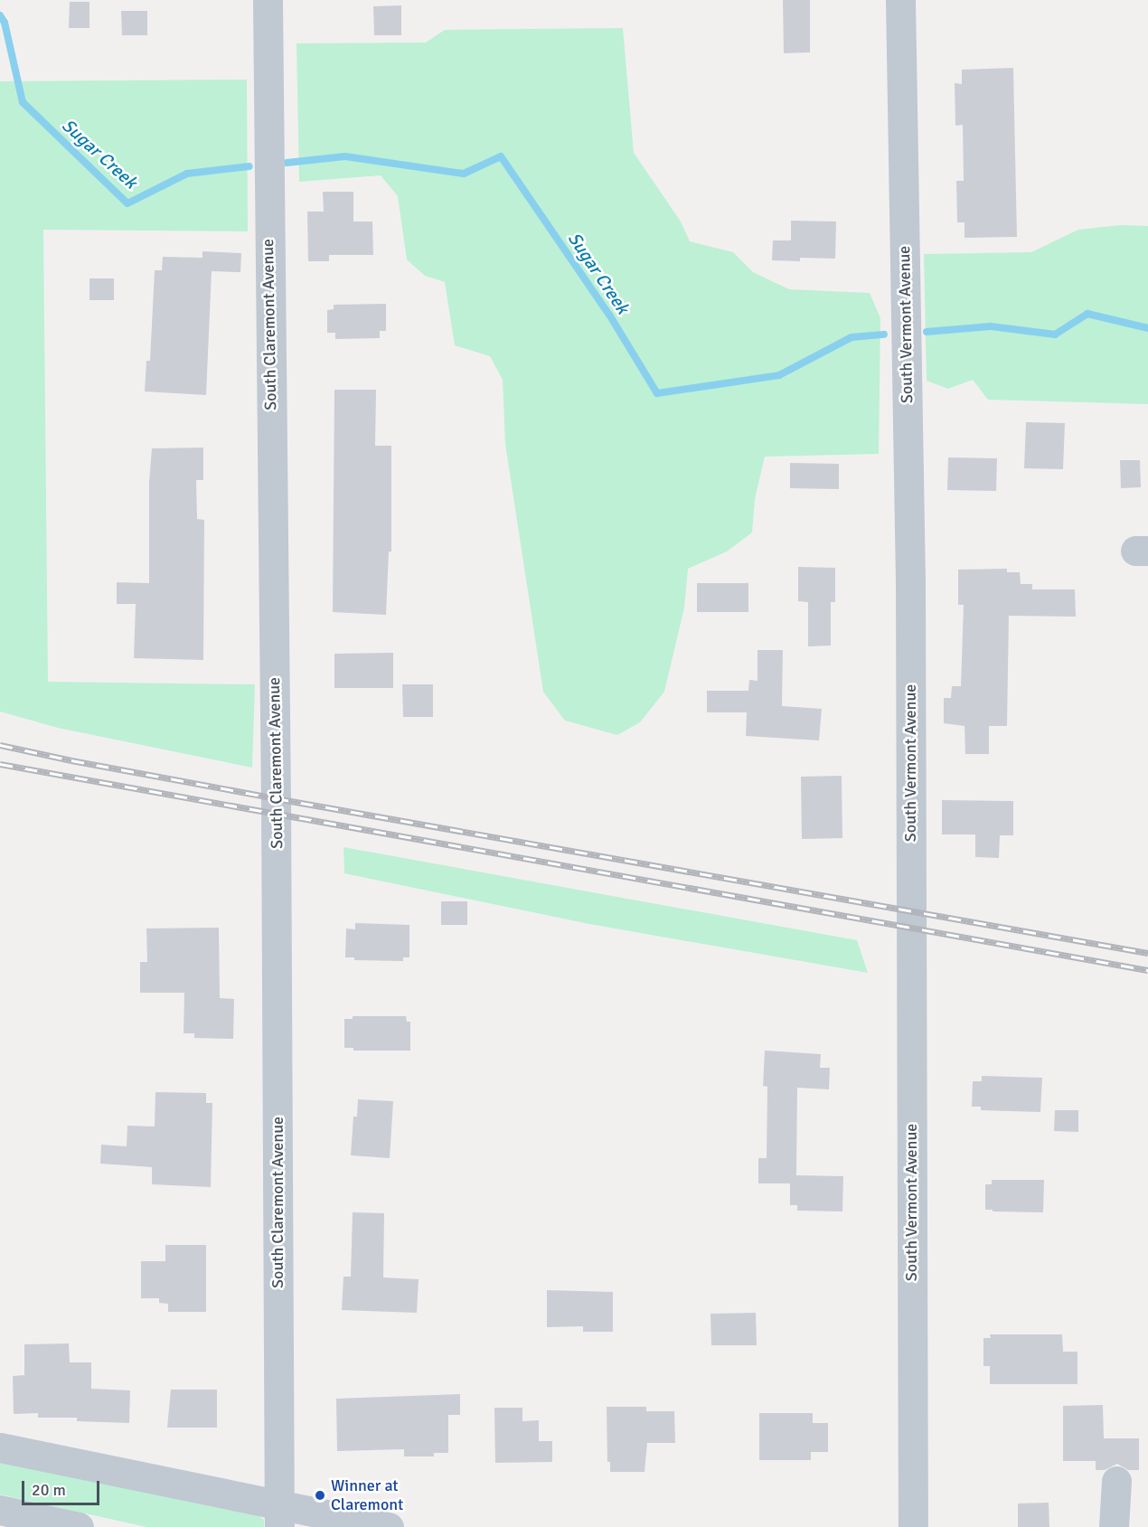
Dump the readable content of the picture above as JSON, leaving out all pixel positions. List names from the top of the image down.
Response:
{
  "streets": {
    "street": ["South Claremont Avenue", "South Vermont Avenue"]
  },
  "water": ["Sugar Creek"],
  "places": ["Winner at Claremont"],
  "scale_bar": "20 m"
}
